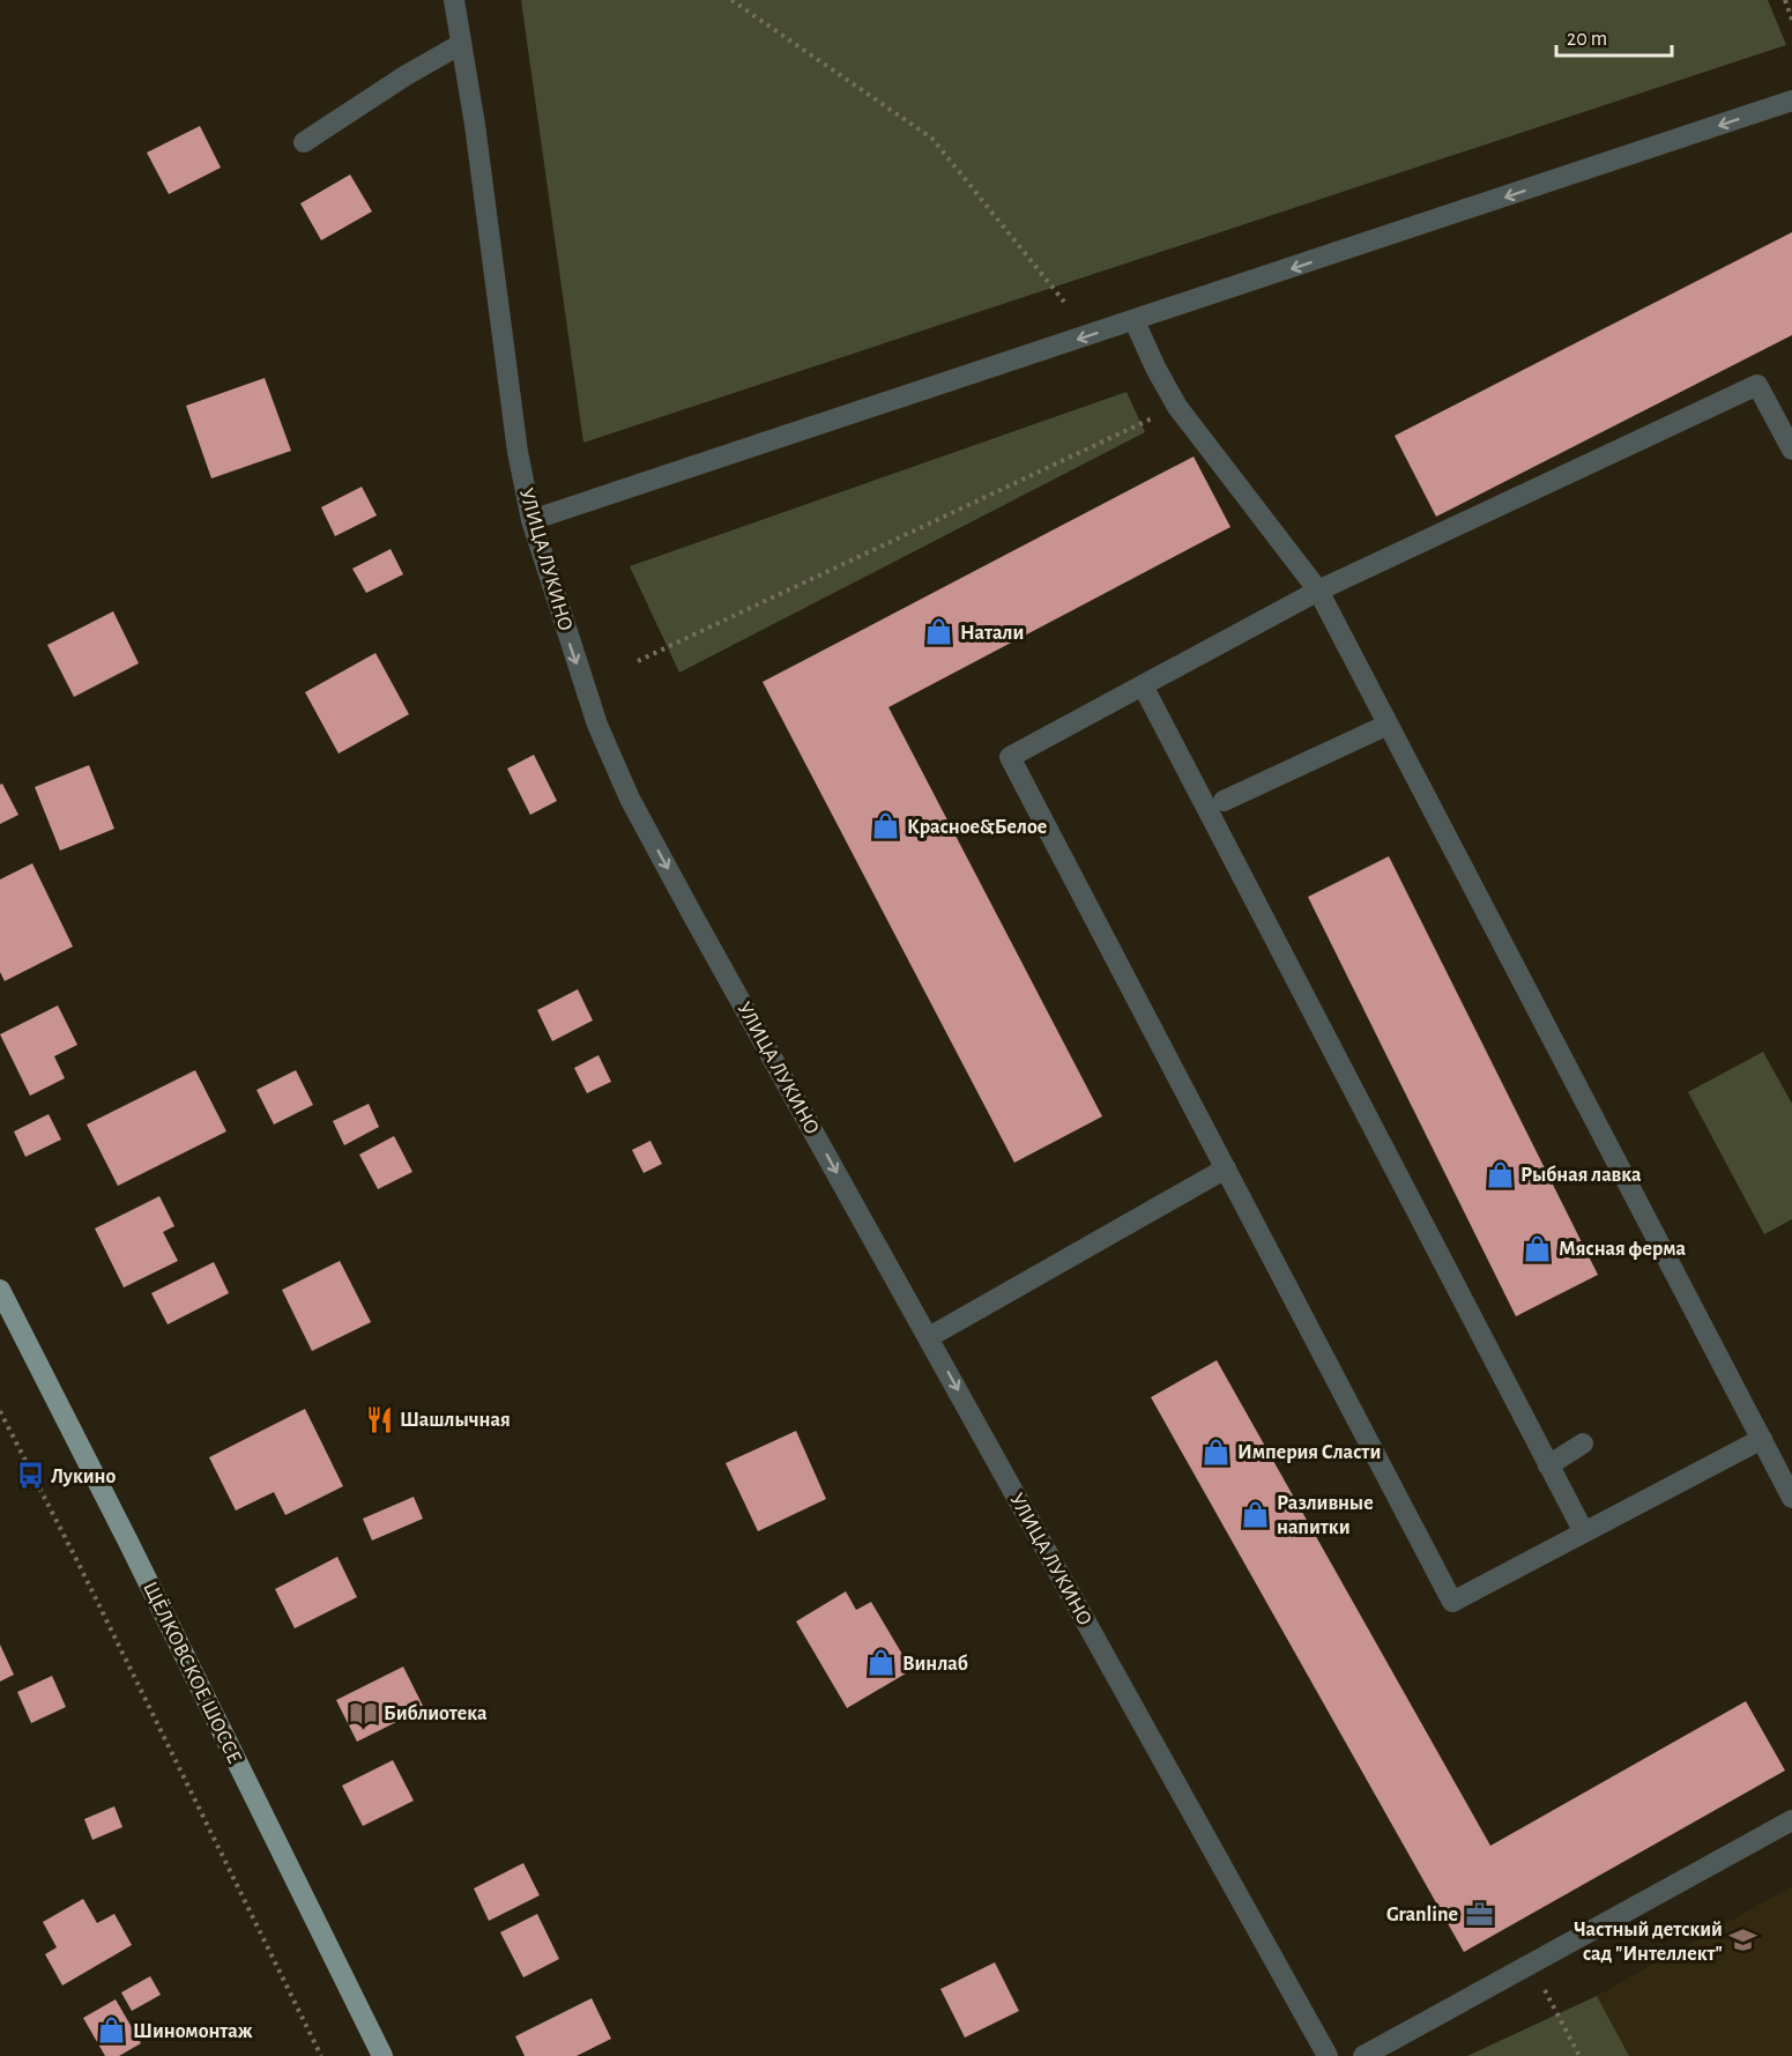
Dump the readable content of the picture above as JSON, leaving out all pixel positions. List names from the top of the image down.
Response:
{
  "streets": {
    "main road": ["ЩЁЛКОВСКОЕ ШОССЕ"],
    "street": ["УЛИЦА ЛУКИНО"]
  },
  "one_way": ["УЛИЦА ЛУКИНО"],
  "places": {
    "shop": [
      "Натали",
      "Красное&Белое",
      "Рыбная лавка",
      "Мясная ферма",
      "Империя Сласти",
      "Разливные напитки",
      "Винлаб",
      "Шиномонтаж"
    ],
    "restaurant": ["Шашлычная"],
    "bus stop": ["Лукино"],
    "library": ["Библиотека"],
    "office": ["Granline"],
    "school or university": ["Частный детский сад \"Интеллект\""]
  },
  "scale_bar": "20 m"
}
